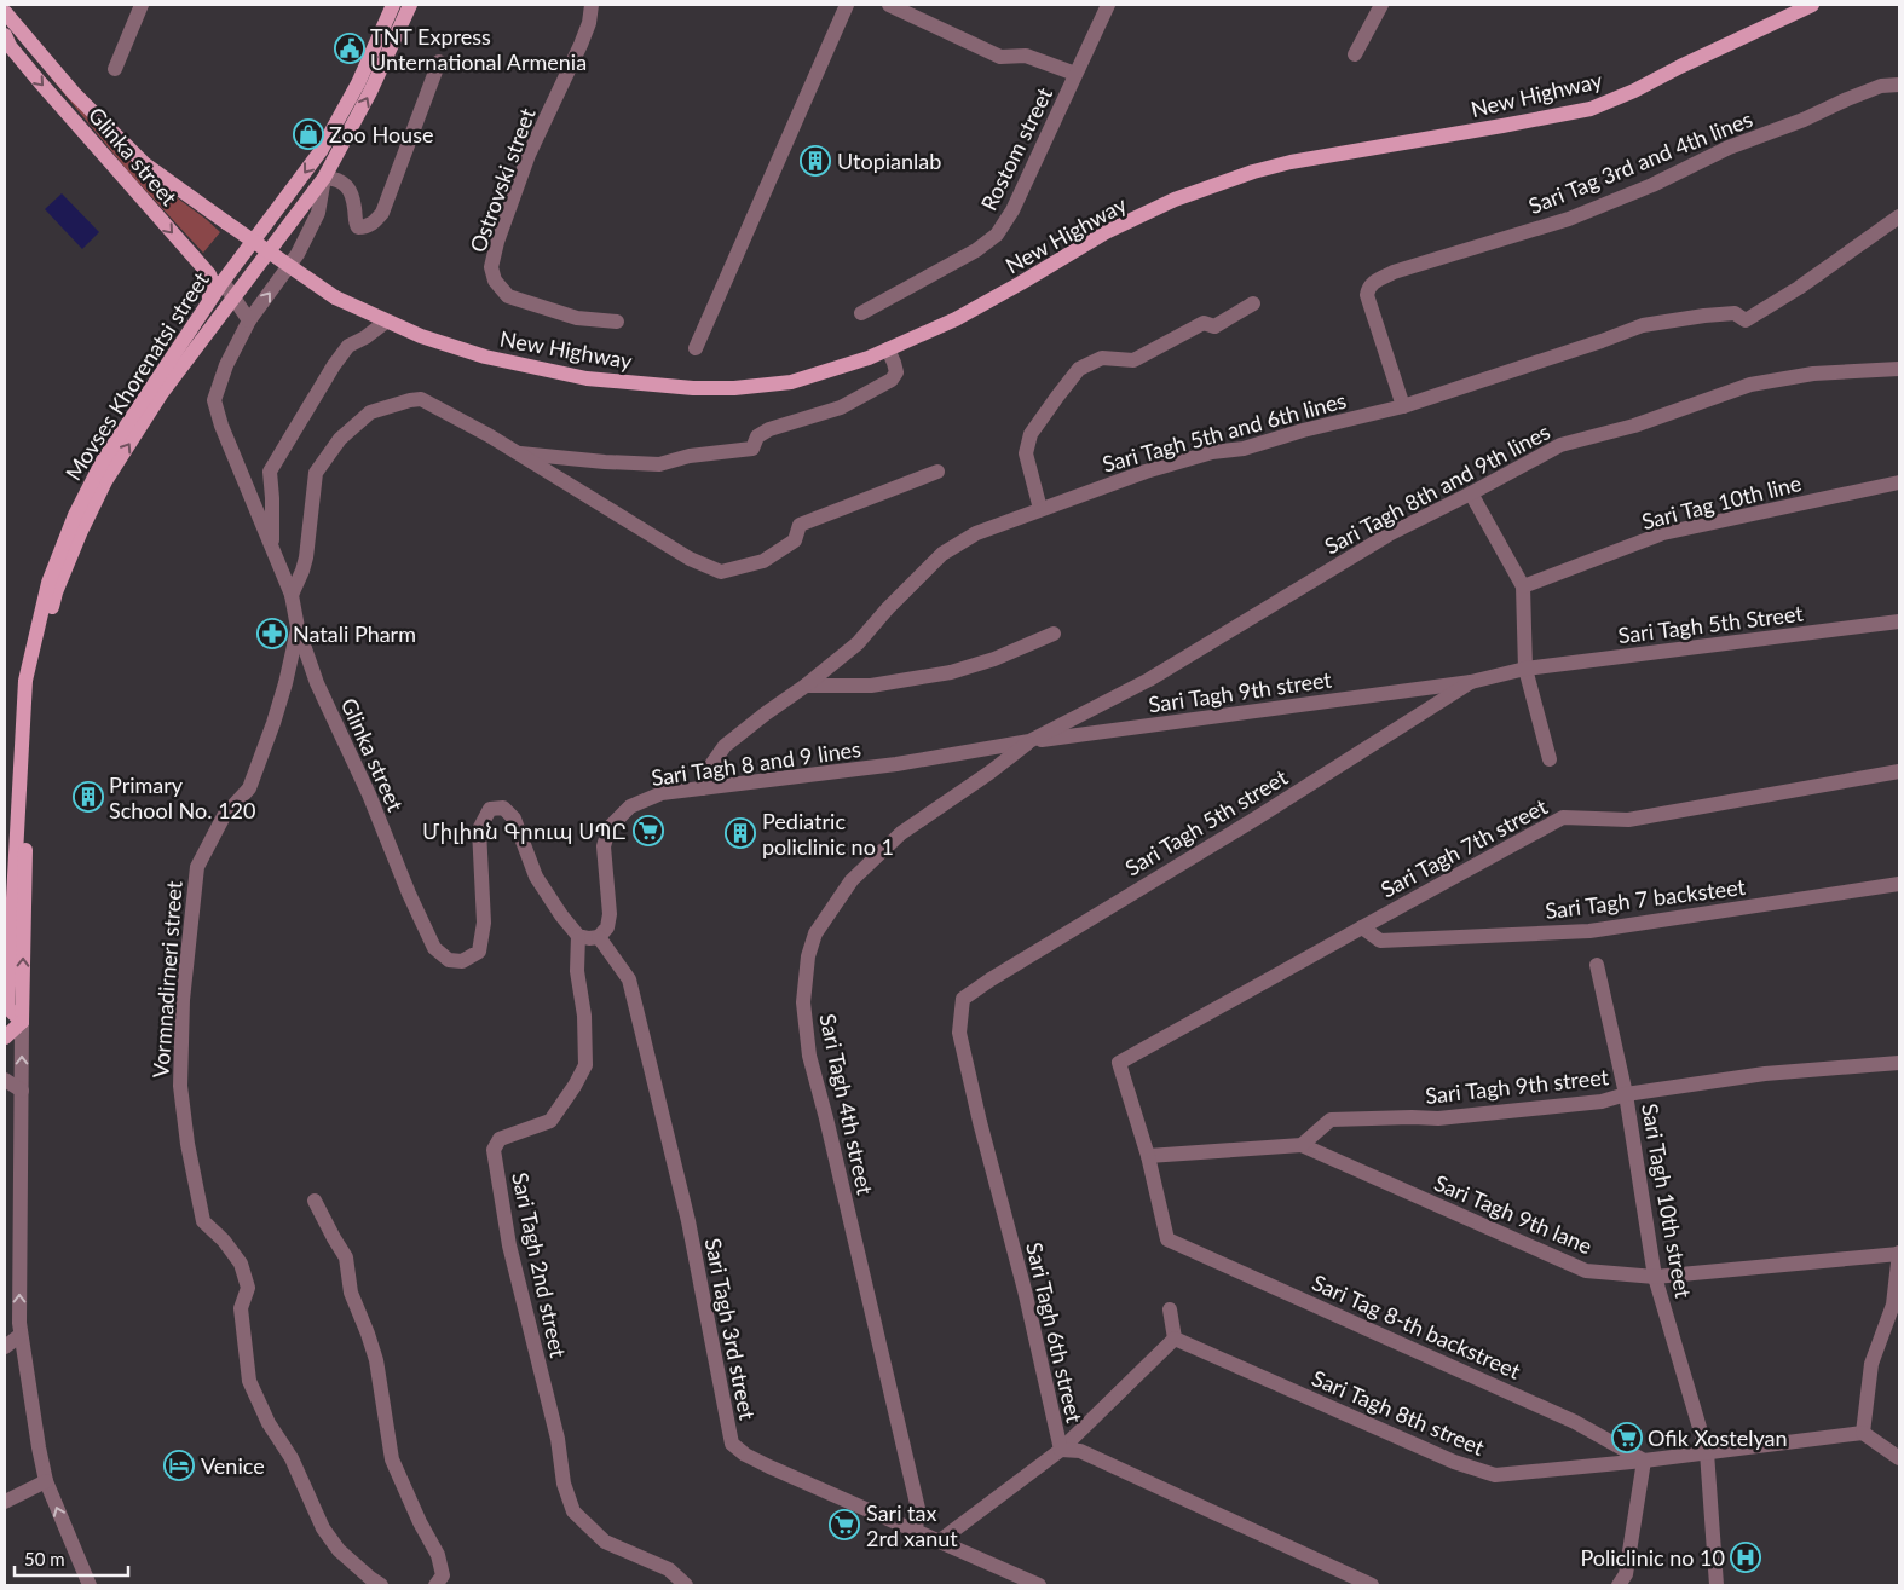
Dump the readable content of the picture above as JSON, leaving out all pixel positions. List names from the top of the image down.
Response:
{
  "streets": {
    "main road": ["New Highway", "Glinka street", "Movses Khorenatsi street"],
    "street": [
      "Rostom street",
      "Sari Tag 3rd and 4th lines",
      "Ostrovski street",
      "Sari Tagh 5th and 6th lines",
      "Sari Tagh 8th and 9th lines",
      "Sari Tag 10th line",
      "Sari Tagh 5th Street",
      "Sari Tagh 9th street",
      "Sari Tagh 8 and 9 lines",
      "Sari Tagh 5th street",
      "Sari Tagh 7th street",
      "Sari Tagh 7 backsteet",
      "Vormnadirneri street",
      "Sari Tagh 4th street",
      "Sari Tagh 10th street",
      "Sari Tagh 9th lane",
      "Sari Tagh 2nd street",
      "Sari Tag 8-th backstreet",
      "Sari Tagh 3rd street",
      "Sari Tagh 6th street",
      "Sari Tagh 8th street"
    ]
  },
  "crossings": [
    ["Glinka street", "Movses Khorenatsi street"],
    ["Glinka street", "Vormnadirneri street"],
    ["Glinka street", "Sari Tagh 2nd street"],
    ["Sari Tag 3rd and 4th lines", "Sari Tagh 5th and 6th lines"],
    ["Sari Tagh 5th and 6th lines", "Sari Tagh 8 and 9 lines"],
    ["Sari Tagh 8th and 9th lines", "Sari Tagh 9th street"],
    ["Sari Tagh 8th and 9th lines", "Sari Tagh 8 and 9 lines"],
    ["Sari Tagh 8th and 9th lines", "Sari Tagh 4th street"],
    ["Sari Tagh 5th Street", "Sari Tagh 9th street"],
    ["Sari Tagh 9th street", "Sari Tagh 8 and 9 lines"],
    ["Sari Tagh 9th street", "Sari Tagh 5th street"],
    ["Sari Tagh 9th street", "Sari Tagh 4th street"],
    ["Sari Tagh 9th street", "Sari Tagh 10th street"],
    ["Sari Tagh 9th street", "Sari Tagh 9th lane"],
    ["Sari Tagh 8 and 9 lines", "Sari Tagh 4th street"],
    ["Sari Tagh 8 and 9 lines", "Sari Tagh 3rd street"],
    ["Sari Tagh 5th street", "Sari Tagh 6th street"],
    ["Sari Tagh 7th street", "Sari Tagh 7 backsteet"],
    ["Sari Tagh 7th street", "Sari Tag 8-th backstreet"],
    ["Sari Tagh 4th street", "Sari Tagh 3rd street"],
    ["Sari Tagh 10th street", "Sari Tagh 9th lane"],
    ["Sari Tagh 10th street", "Sari Tagh 8th street"],
    ["Sari Tag 8-th backstreet", "Sari Tagh 8th street"]
  ],
  "places": {
    "public building": ["TNT Express Unternational Armenia"],
    "shop": ["Zoo House"],
    "building": ["Utopianlab", "Primary School No. 120", "Pediatric policlinic no 1"],
    "pharmacy": ["Natali Pharm"],
    "supermarket": ["Միլիոն Գրուպ ՍՊԸ", "Ofik Xostelyan", "Sari tax 2rd xanut"],
    "hotel": ["Venice"],
    "hospital": ["Policlinic no 10"]
  },
  "scale_bar": "50 m"
}
